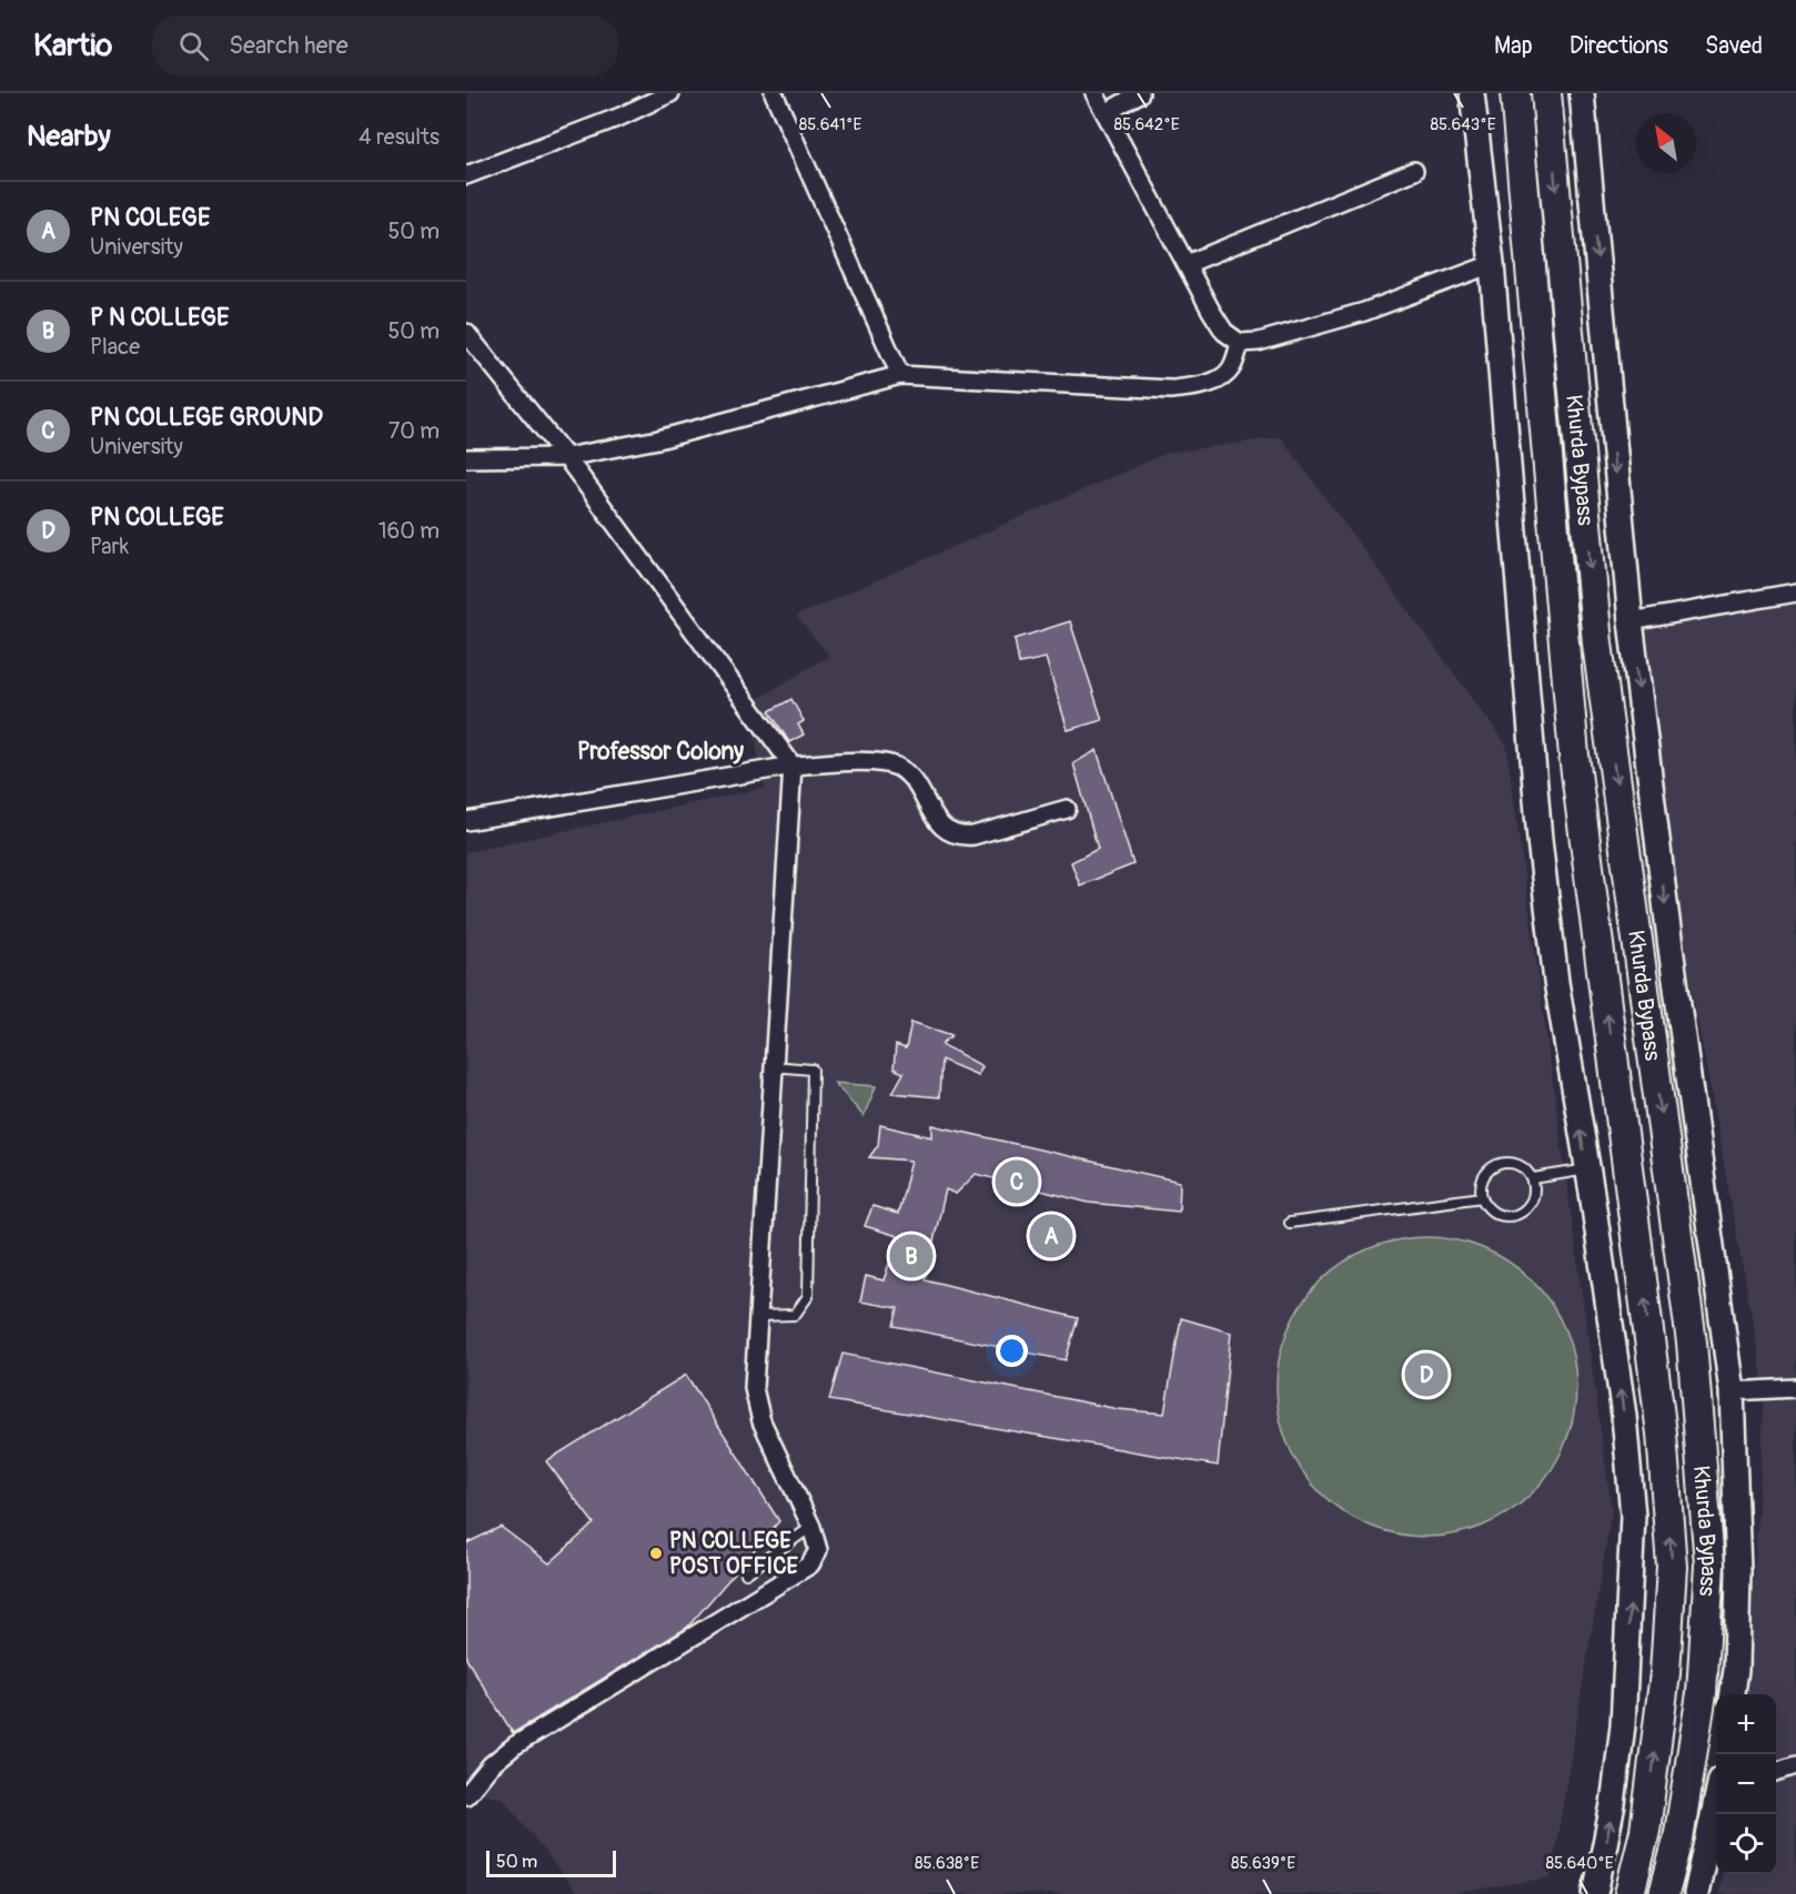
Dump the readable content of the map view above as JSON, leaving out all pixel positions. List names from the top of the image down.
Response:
{
  "streets": {
    "highway": ["Khurda Bypass"]
  },
  "districts": ["Professor Colony"],
  "places": ["PN COLLEGE POST OFFICE"],
  "scale_bar": "50 m",
  "north": "top left",
  "page": {
    "header": "Kartio",
    "search": "Search here",
    "nav": ["Map", "Directions", "Saved"],
    "heading": ["Nearby", "4 results"],
    "list": [
      {
        "mark": "A",
        "name": "PN COLEGE",
        "note": "University",
        "value": "50 m"
      },
      {
        "mark": "B",
        "name": "P N COLLEGE",
        "note": "Place",
        "value": "50 m"
      },
      {
        "mark": "C",
        "name": "PN COLLEGE GROUND",
        "note": "University",
        "value": "70 m"
      },
      {
        "mark": "D",
        "name": "PN COLLEGE",
        "note": "Park",
        "value": "160 m"
      }
    ],
    "pins": [
      "C",
      "A",
      "B",
      "D"
    ],
    "map_buttons": ["+", "−"],
    "scale": "50 m"
  },
  "coordinates": [
    "85.641°E",
    "85.642°E",
    "85.643°E",
    "85.638°E",
    "85.639°E",
    "85.640°E"
  ]
}
